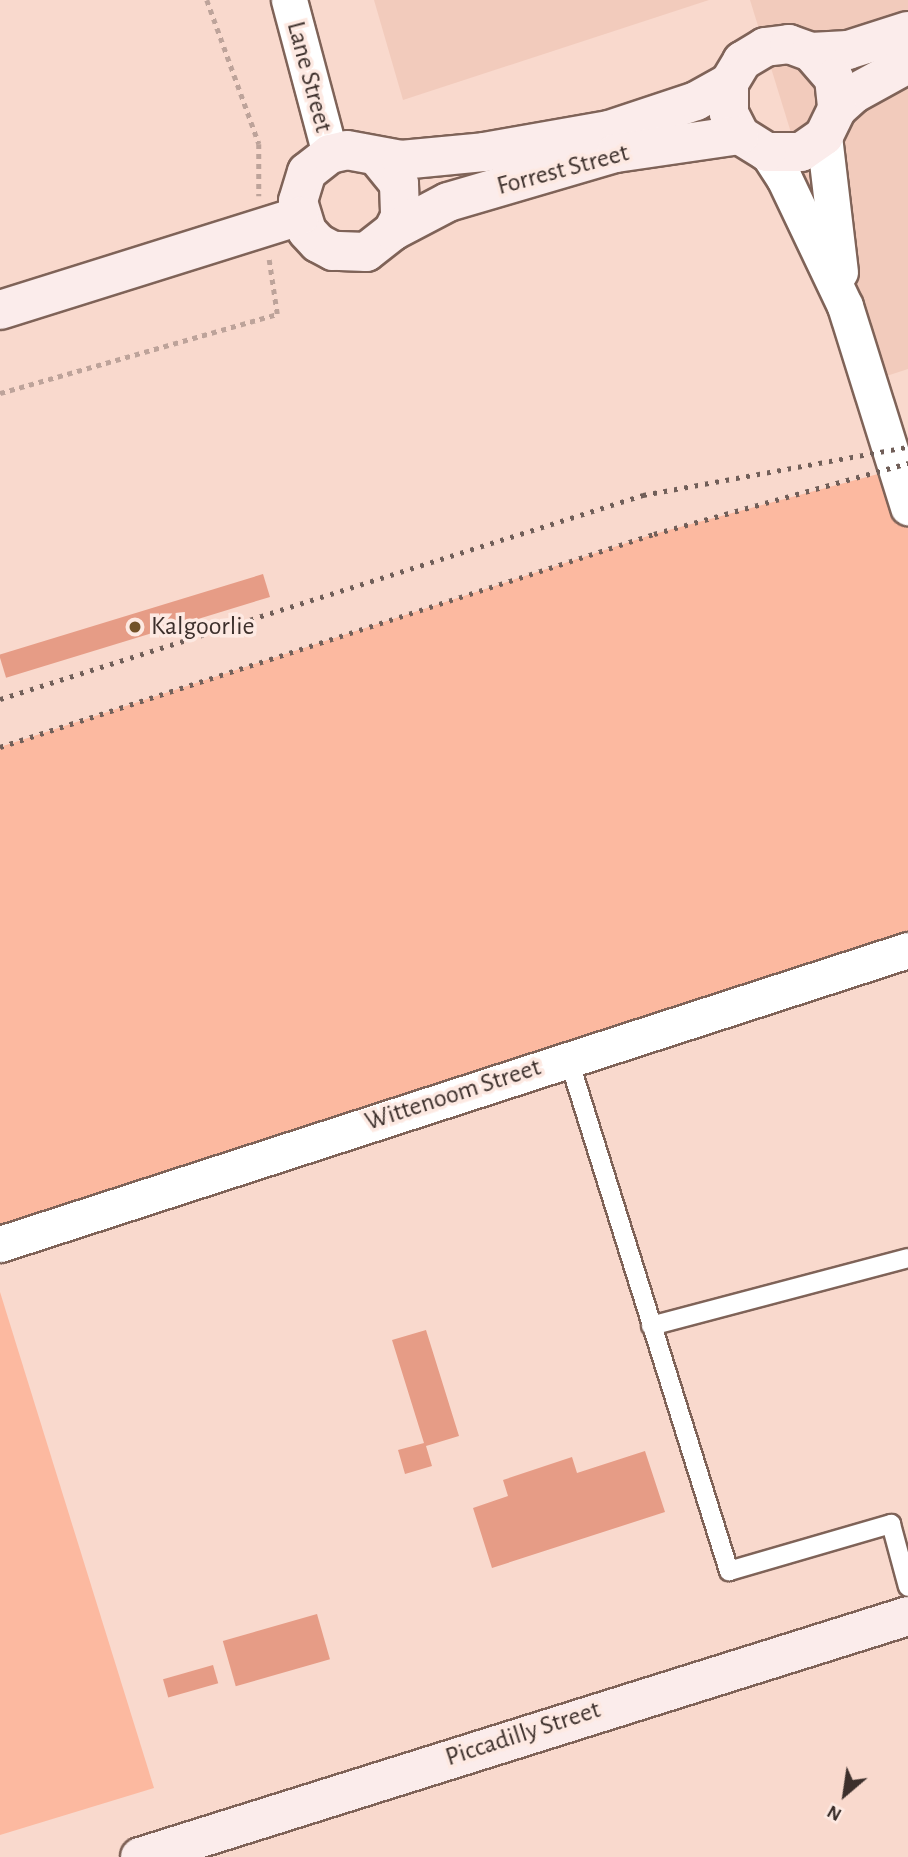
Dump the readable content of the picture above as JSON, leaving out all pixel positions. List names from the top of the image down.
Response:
{
  "streets": {
    "street": [
      "Lane Street",
      "Forrest Street",
      "Wittenoom Street",
      "Piccadilly Street"
    ]
  },
  "crossings": [
    ["Lane Street", "Forrest Street"]
  ],
  "places": ["Kalgoorlie"],
  "north": "bottom left"
}
